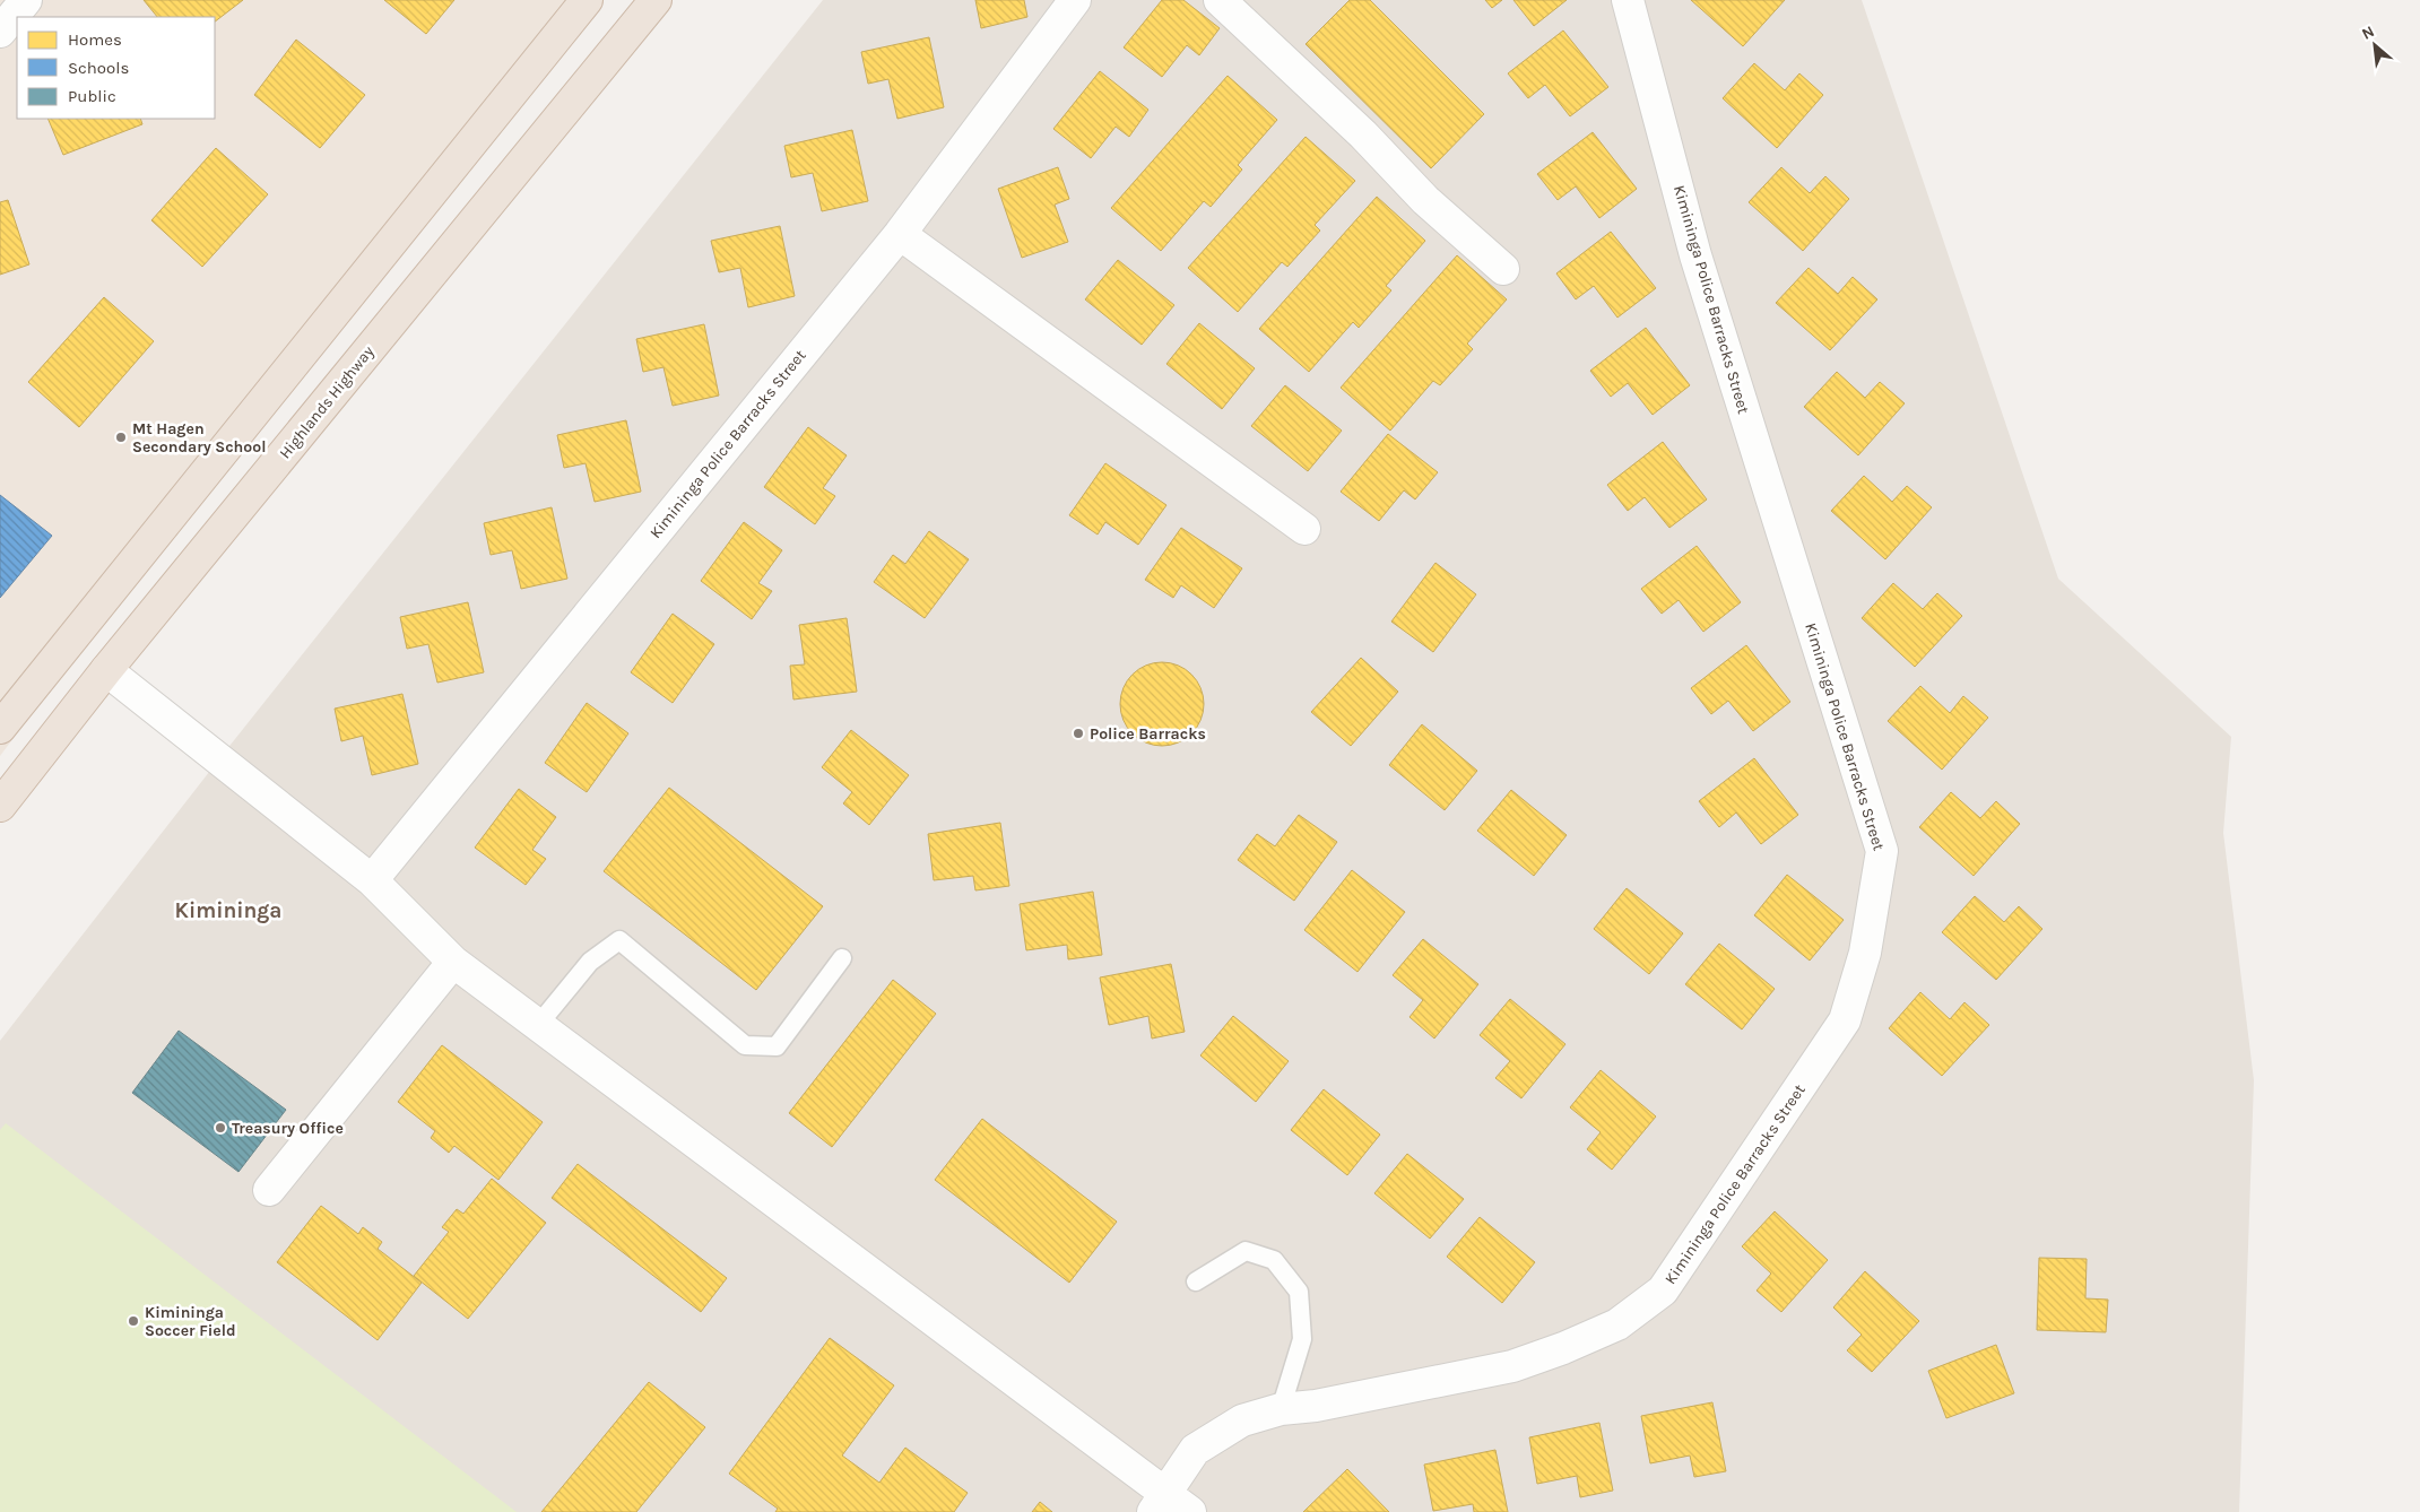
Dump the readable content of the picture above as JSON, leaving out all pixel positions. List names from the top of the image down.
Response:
{
  "streets": {
    "highway": ["Highlands Highway"],
    "street": ["Kimininga Police Barracks Street"]
  },
  "districts": ["Kimininga"],
  "places": [
    "Mt Hagen Secondary School",
    "Police Barracks",
    "Treasury Office",
    "Kimininga Soccer Field"
  ],
  "legend": ["Homes", "Schools", "Public"],
  "north": "top left"
}
